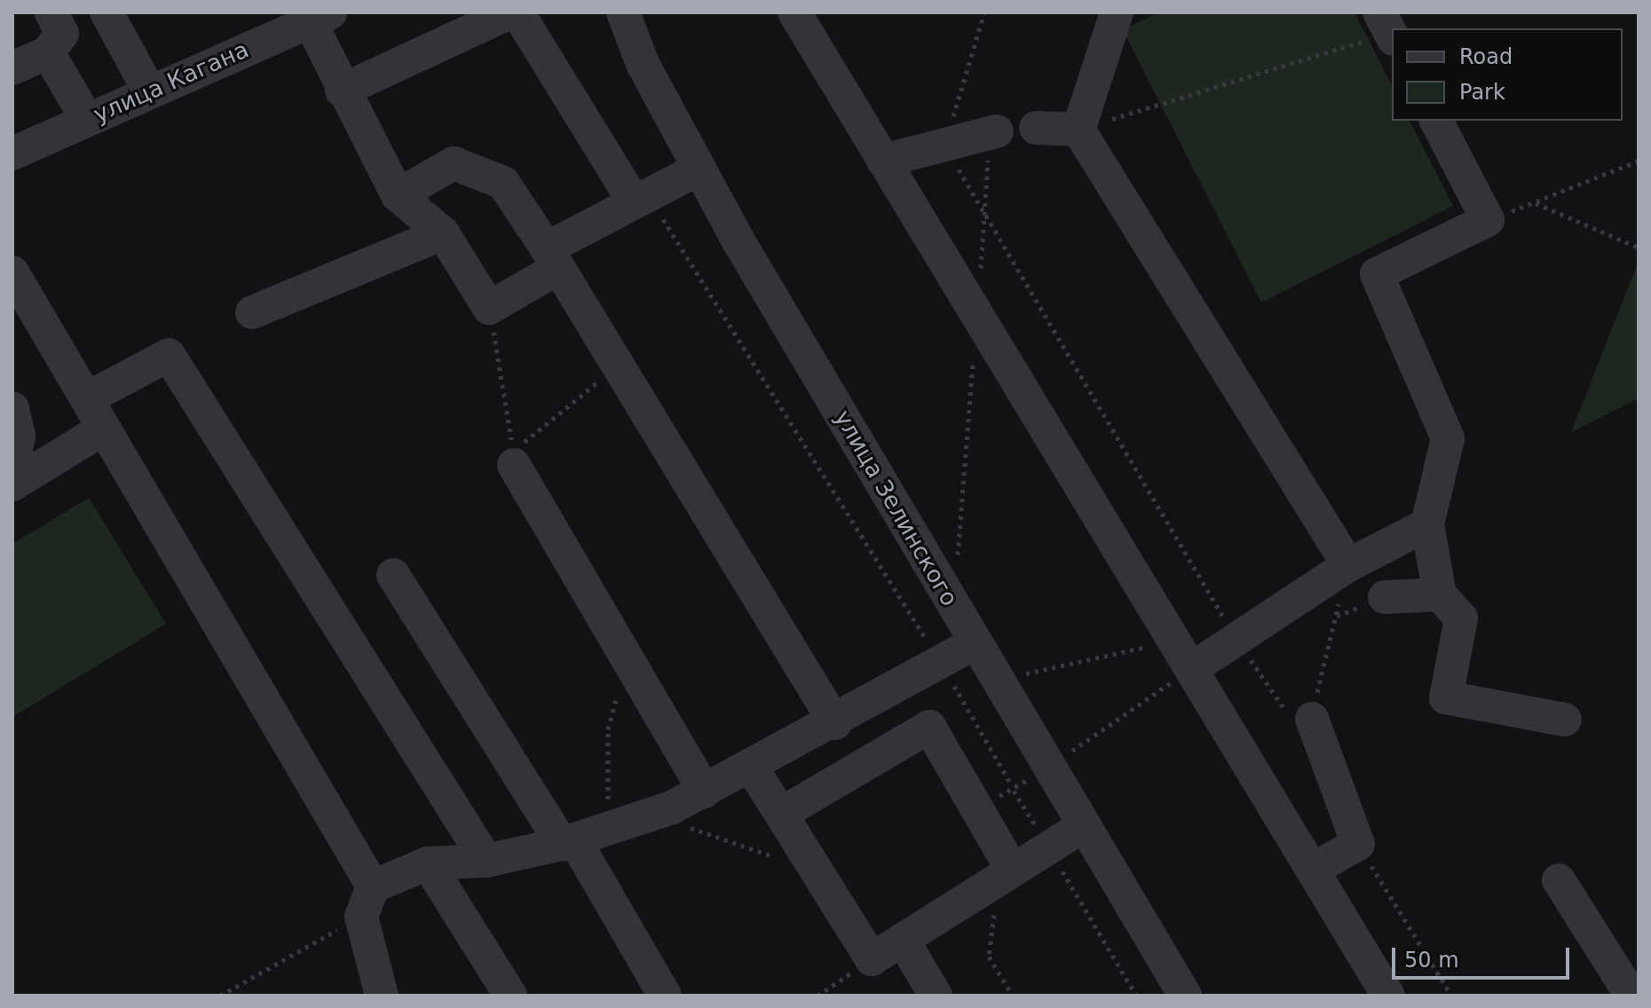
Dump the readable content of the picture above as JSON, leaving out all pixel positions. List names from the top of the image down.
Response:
{
  "streets": {
    "street": ["улица Кагана", "улица Зелинского"]
  },
  "legend": ["Road", "Park"],
  "scale_bar": "50 m"
}
